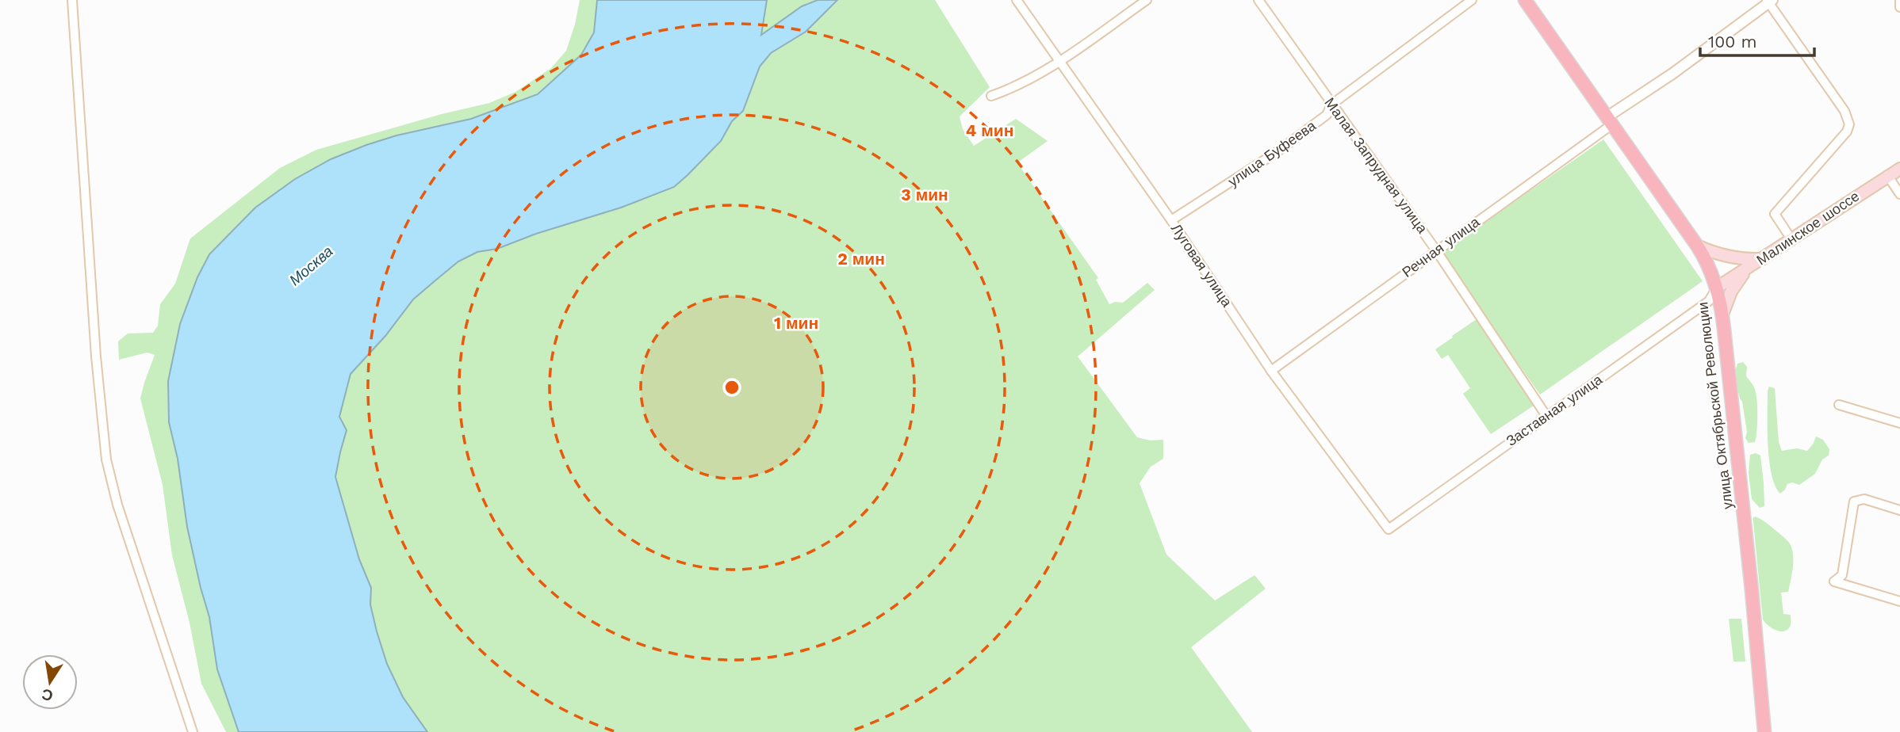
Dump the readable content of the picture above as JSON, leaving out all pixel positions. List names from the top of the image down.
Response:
{
  "streets": {
    "main road": ["Малинское шоссе", "улица Октябрьской Революции"],
    "street": [
      "улица Буфеева",
      "Малая Запрудная улица",
      "Речная улица",
      "Луговая улица",
      "Заставная улица"
    ]
  },
  "crossings": [
    ["улица Буфеева", "Малая Запрудная улица"],
    ["улица Буфеева", "Луговая улица"],
    ["Малая Запрудная улица", "Речная улица"],
    ["Малая Запрудная улица", "Заставная улица"],
    ["Малинское шоссе", "улица Октябрьской Революции"],
    ["Малинское шоссе", "Заставная улица"],
    ["Речная улица", "Луговая улица"],
    ["Речная улица", "улица Октябрьской Революции"],
    ["Луговая улица", "Заставная улица"],
    ["улица Октябрьской Революции", "Заставная улица"]
  ],
  "water": ["Москва"],
  "scale_bar": "100 m",
  "north": "bottom",
  "rings": [
    "4 мин",
    "3 мин",
    "2 мин",
    "1 мин"
  ]
}
